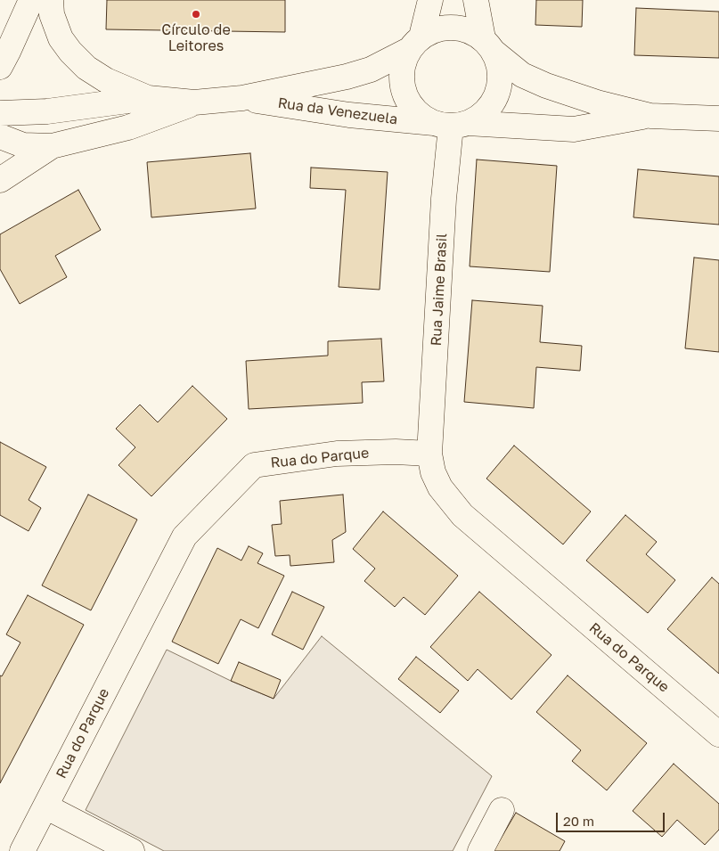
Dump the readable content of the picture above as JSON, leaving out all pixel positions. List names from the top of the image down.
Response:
{
  "streets": {
    "street": ["Rua da Venezuela", "Rua Jaime Brasil", "Rua do Parque"]
  },
  "crossings": [
    ["Rua da Venezuela", "Rua Jaime Brasil"],
    ["Rua Jaime Brasil", "Rua do Parque"]
  ],
  "places": ["Círculo de Leitores"],
  "scale_bar": "20 m"
}
